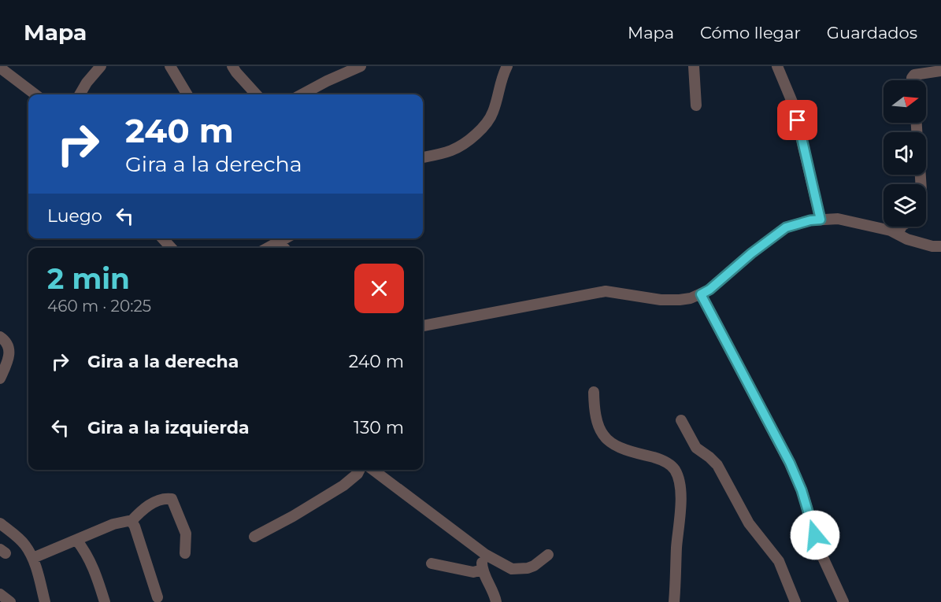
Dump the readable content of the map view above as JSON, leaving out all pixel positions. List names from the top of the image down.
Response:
{
  "north": "right",
  "page": {
    "header": "Mapa",
    "nav": ["Mapa", "Cómo llegar", "Guardados"],
    "turn": ["240 m", "Gira a la derecha"],
    "then": "Luego",
    "heading": ["2 min", "460 m · 20:25"],
    "list": [
      {
        "name": "Gira a la derecha",
        "value": "240 m"
      },
      {
        "name": "Gira a la izquierda",
        "value": "130 m"
      }
    ]
  }
}
